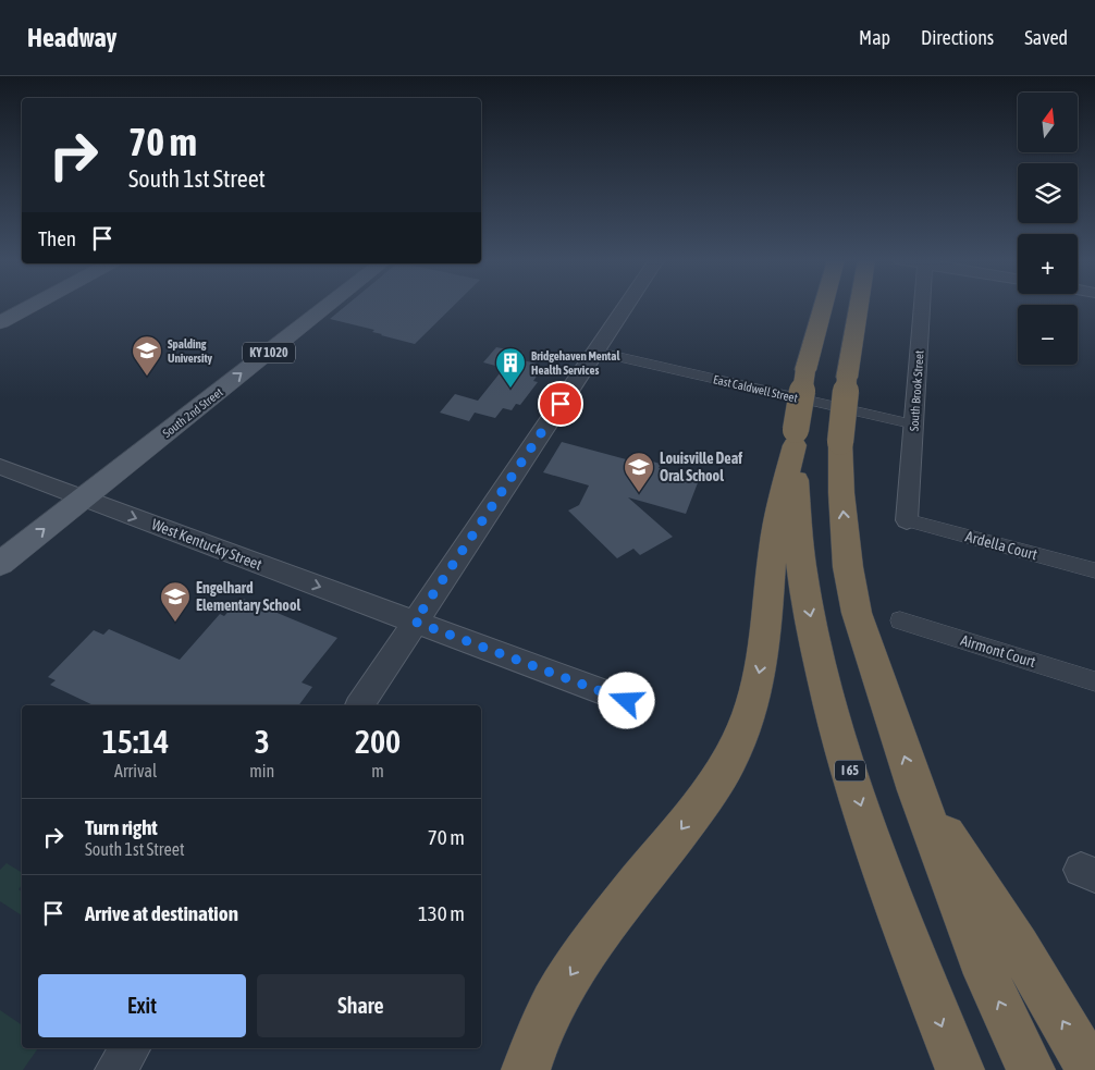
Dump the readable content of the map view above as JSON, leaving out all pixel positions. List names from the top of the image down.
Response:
{
  "streets": {
    "highway": ["I 65"],
    "main road": ["KY 1020", "South 2nd Street"],
    "street": [
      "East Caldwell Street",
      "South Brook Street",
      "West Kentucky Street",
      "Ardella Court",
      "Airmont Court"
    ]
  },
  "crossings": [
    ["East Caldwell Street", "South Brook Street"],
    ["South Brook Street", "Ardella Court"],
    ["South 2nd Street", "West Kentucky Street"]
  ],
  "one_way": ["South 2nd Street", "West Kentucky Street"],
  "places": {
    "school or university": ["Spalding University", "Louisville Deaf Oral School", "Engelhard Elementary School"],
    "building": ["Bridgehaven Mental Health Services"]
  },
  "north": "top",
  "page": {
    "header": "Headway",
    "nav": ["Map", "Directions", "Saved"],
    "map_buttons": ["+", "−"],
    "turn": ["70 m", "South 1st Street"],
    "then": "Then",
    "eta": [
      "15:14",
      "Arrival",
      "3",
      "min",
      "200",
      "m"
    ],
    "list": [
      {
        "name": "Turn right",
        "note": "South 1st Street",
        "value": "70 m"
      },
      {
        "name": "Arrive at destination",
        "value": "130 m"
      }
    ],
    "buttons": ["Exit", "Share"]
  }
}
